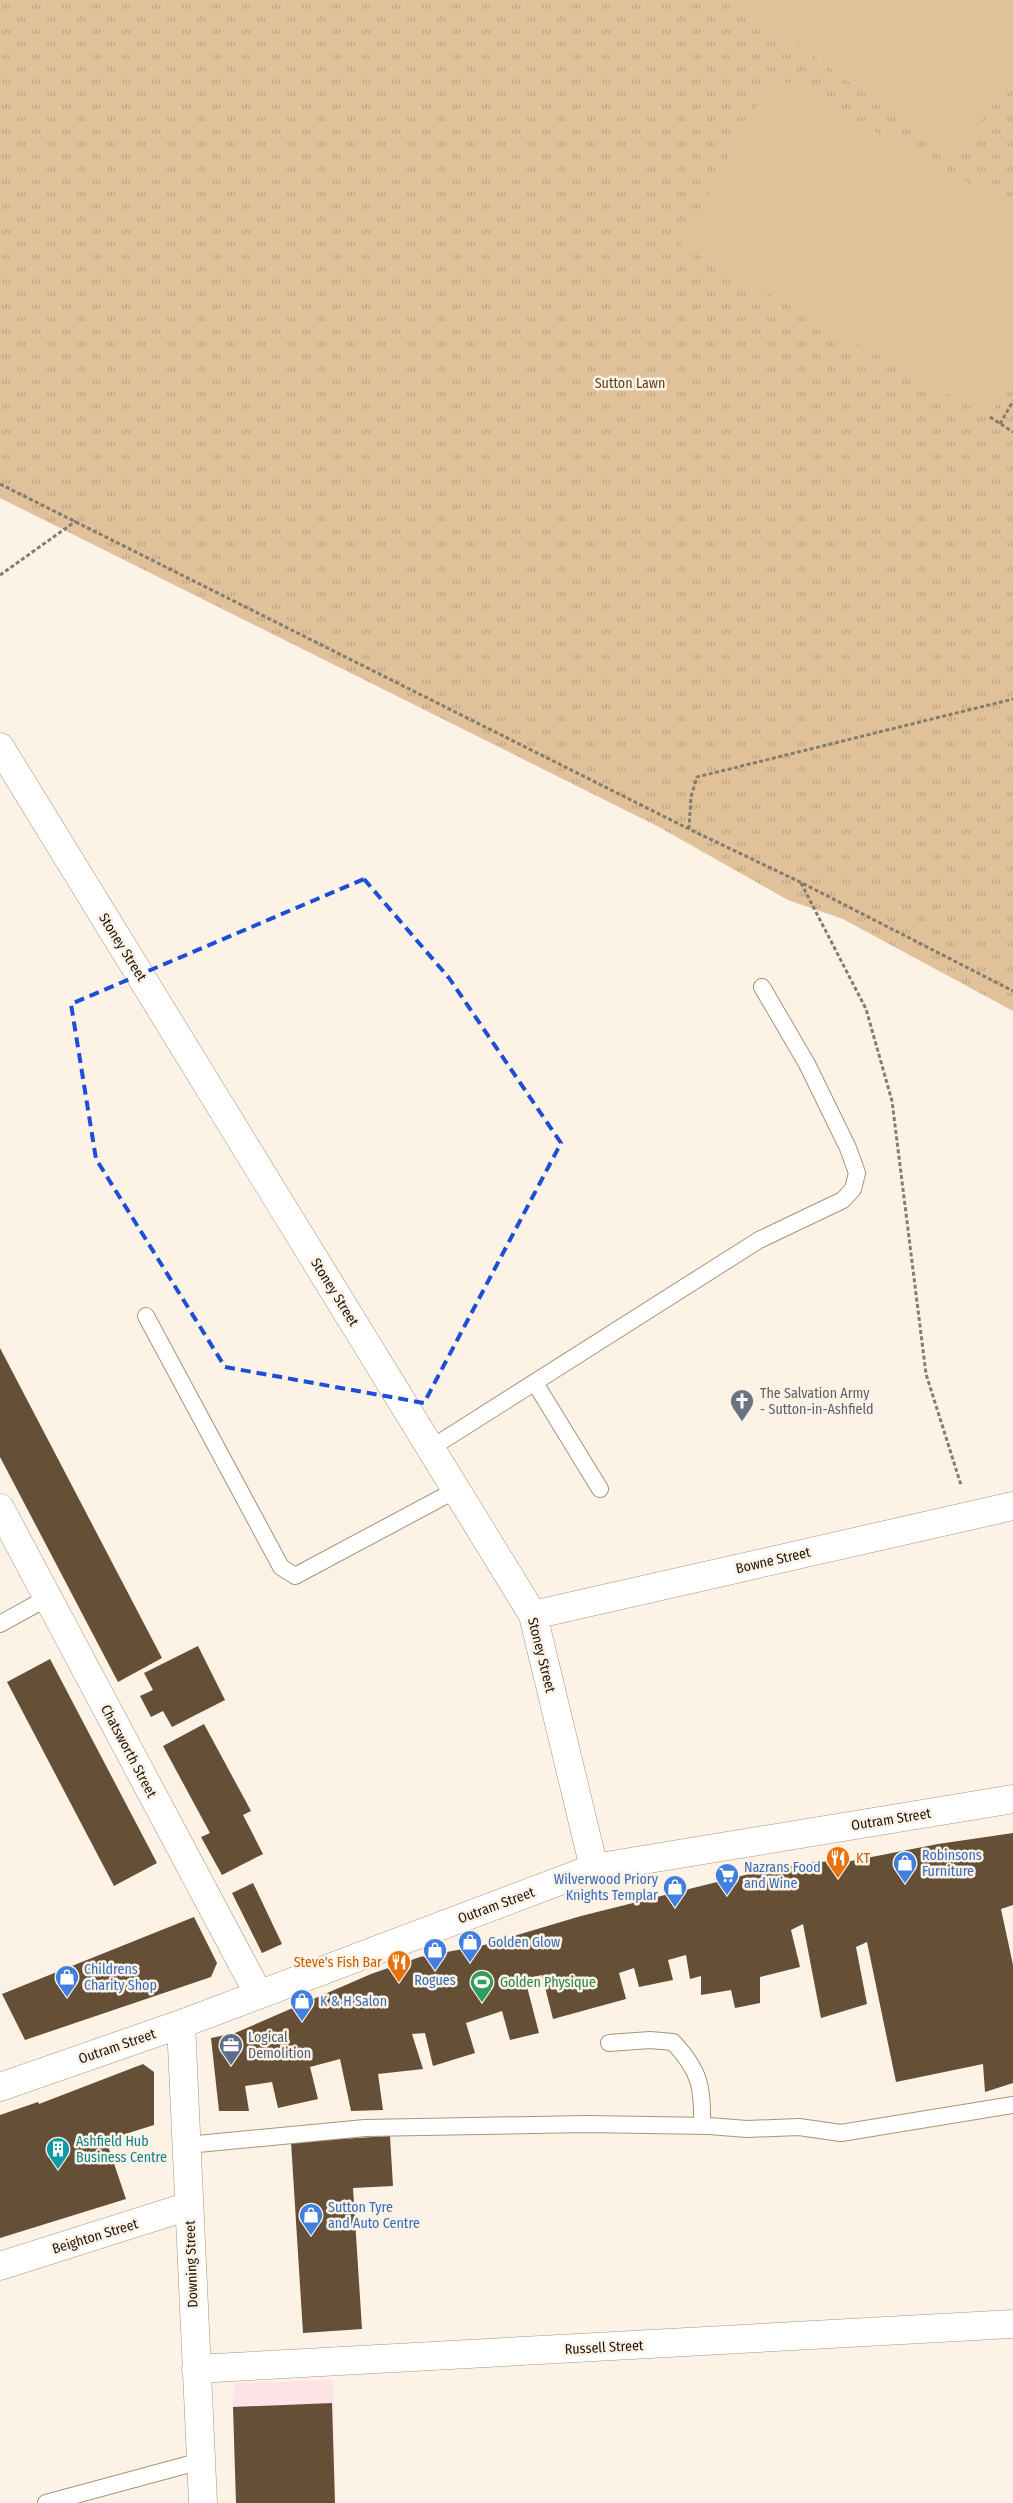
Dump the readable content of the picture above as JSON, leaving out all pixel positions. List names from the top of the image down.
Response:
{
  "streets": {
    "street": [
      "Stoney Street",
      "Bowne Street",
      "Chatsworth Street",
      "Outram Street",
      "Beighton Street",
      "Downing Street",
      "Russell Street"
    ]
  },
  "crossings": [
    ["Stoney Street", "Bowne Street"],
    ["Stoney Street", "Outram Street"],
    ["Chatsworth Street", "Outram Street"],
    ["Outram Street", "Downing Street"],
    ["Beighton Street", "Downing Street"],
    ["Downing Street", "Russell Street"]
  ],
  "parks": ["Sutton Lawn"],
  "places": {
    "church": ["The Salvation Army - Sutton-in-Ashfield"],
    "restaurant": ["KT", "Steve's Fish Bar"],
    "shop": [
      "Robinsons Furniture",
      "Wilverwood Priory Knights Templar",
      "Golden Glow",
      "Rogues",
      "Childrens Charity Shop",
      "K & H Salon",
      "Sutton Tyre and Auto Centre"
    ],
    "supermarket": ["Nazrans Food and Wine"],
    "sports": ["Golden Physique"],
    "office": ["Logical Demolition"],
    "building": ["Ashfield Hub Business Centre"]
  }
}
